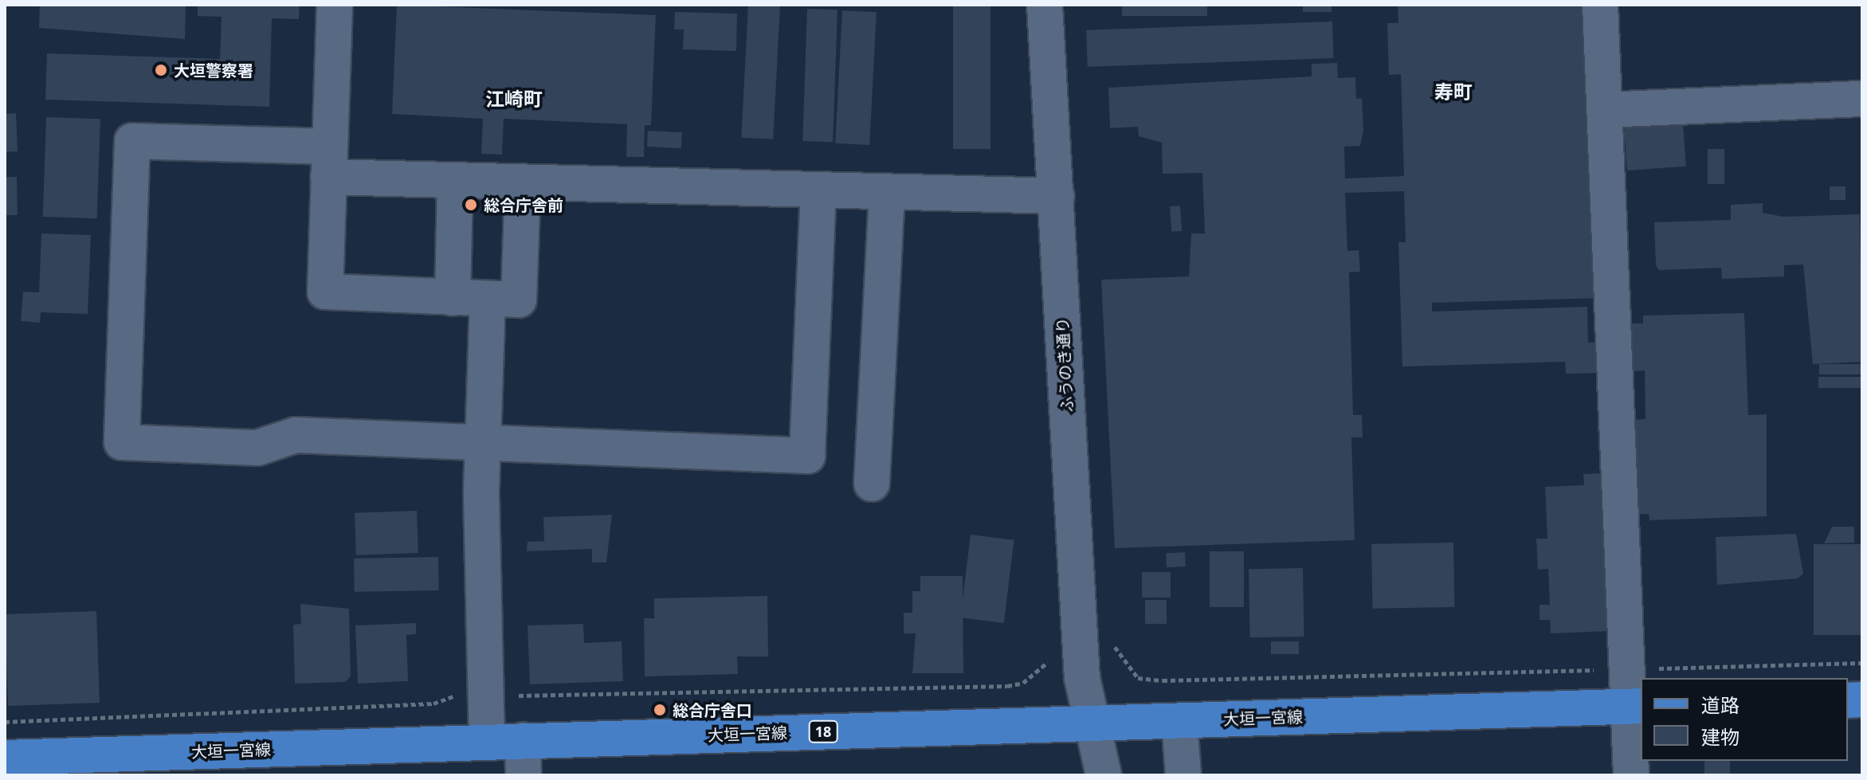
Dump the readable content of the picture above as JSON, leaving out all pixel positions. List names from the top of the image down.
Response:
{
  "streets": {
    "main road": ["大垣一宮線", "18"],
    "street": ["ふうのき通り"]
  },
  "crossings": [
    ["ふうのき通り", "大垣一宮線"]
  ],
  "districts": ["寿町", "江崎町"],
  "places": ["大垣警察署", "総合庁舎前", "総合庁舎口"],
  "legend": ["道路", "建物"]
}
